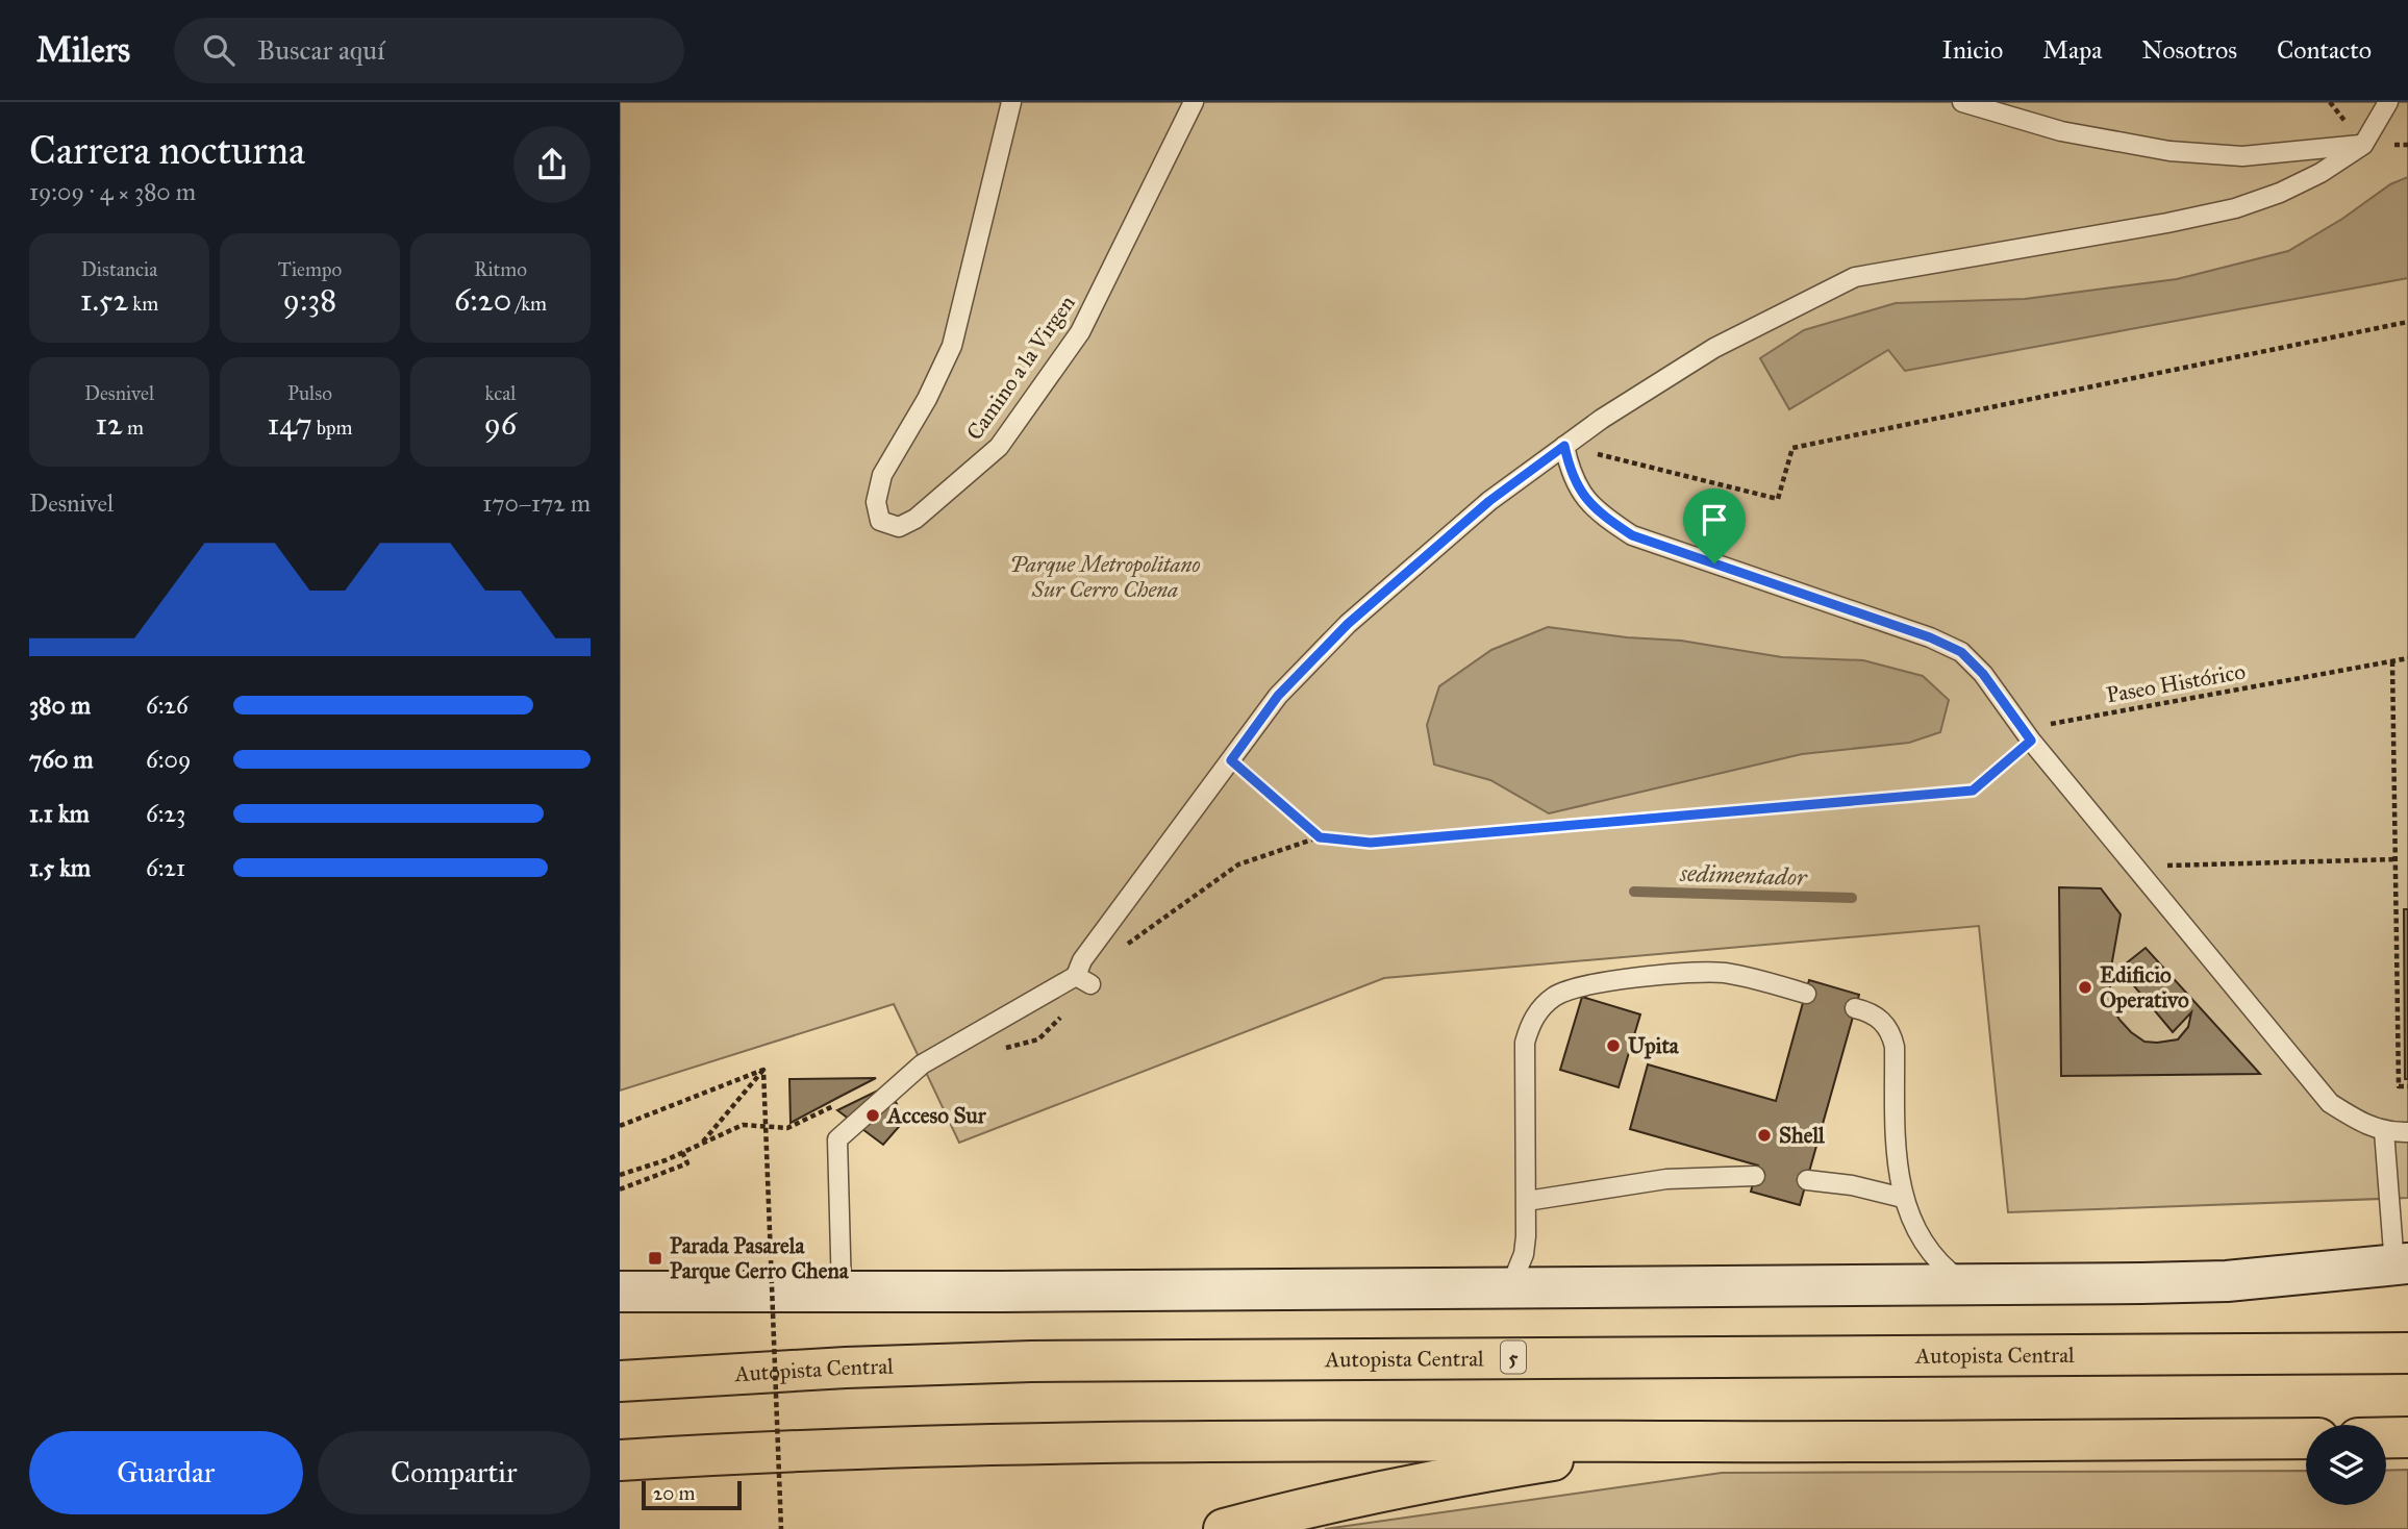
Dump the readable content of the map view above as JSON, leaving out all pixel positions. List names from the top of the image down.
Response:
{
  "streets": {
    "highway": ["Autopista Central", "5"],
    "lane": ["Camino a la Virgen"],
    "path": ["Paseo Histórico"]
  },
  "water": ["sedimentador"],
  "parks": ["Parque Metropolitano Sur Cerro Chena"],
  "places": {
    "other": [
      "Edificio Operativo",
      "Upita",
      "Acceso Sur",
      "Shell"
    ],
    "transit": ["Parada Pasarela Parque Cerro Chena"]
  },
  "scale_bar": "20 m",
  "page": {
    "header": "Milers",
    "search": "Buscar aquí",
    "nav": [
      "Inicio",
      "Mapa",
      "Nosotros",
      "Contacto"
    ],
    "heading": ["Carrera nocturna", "19:09 · 4 × 380 m"],
    "stats": [
      ["Distancia", "1.52 km"],
      ["Tiempo", "9:38"],
      ["Ritmo", "6:20 /km"],
      ["Desnivel", "12 m"],
      ["Pulso", "147 bpm"],
      ["kcal", "96"]
    ],
    "chart": ["Desnivel", "170–172 m"],
    "list": [
      {
        "name": "380 m",
        "note": "6:26"
      },
      {
        "name": "760 m",
        "note": "6:09"
      },
      {
        "name": "1.1 km",
        "note": "6:23"
      },
      {
        "name": "1.5 km",
        "note": "6:21"
      }
    ],
    "buttons": ["Guardar", "Compartir"],
    "scale": "20 m"
  }
}
